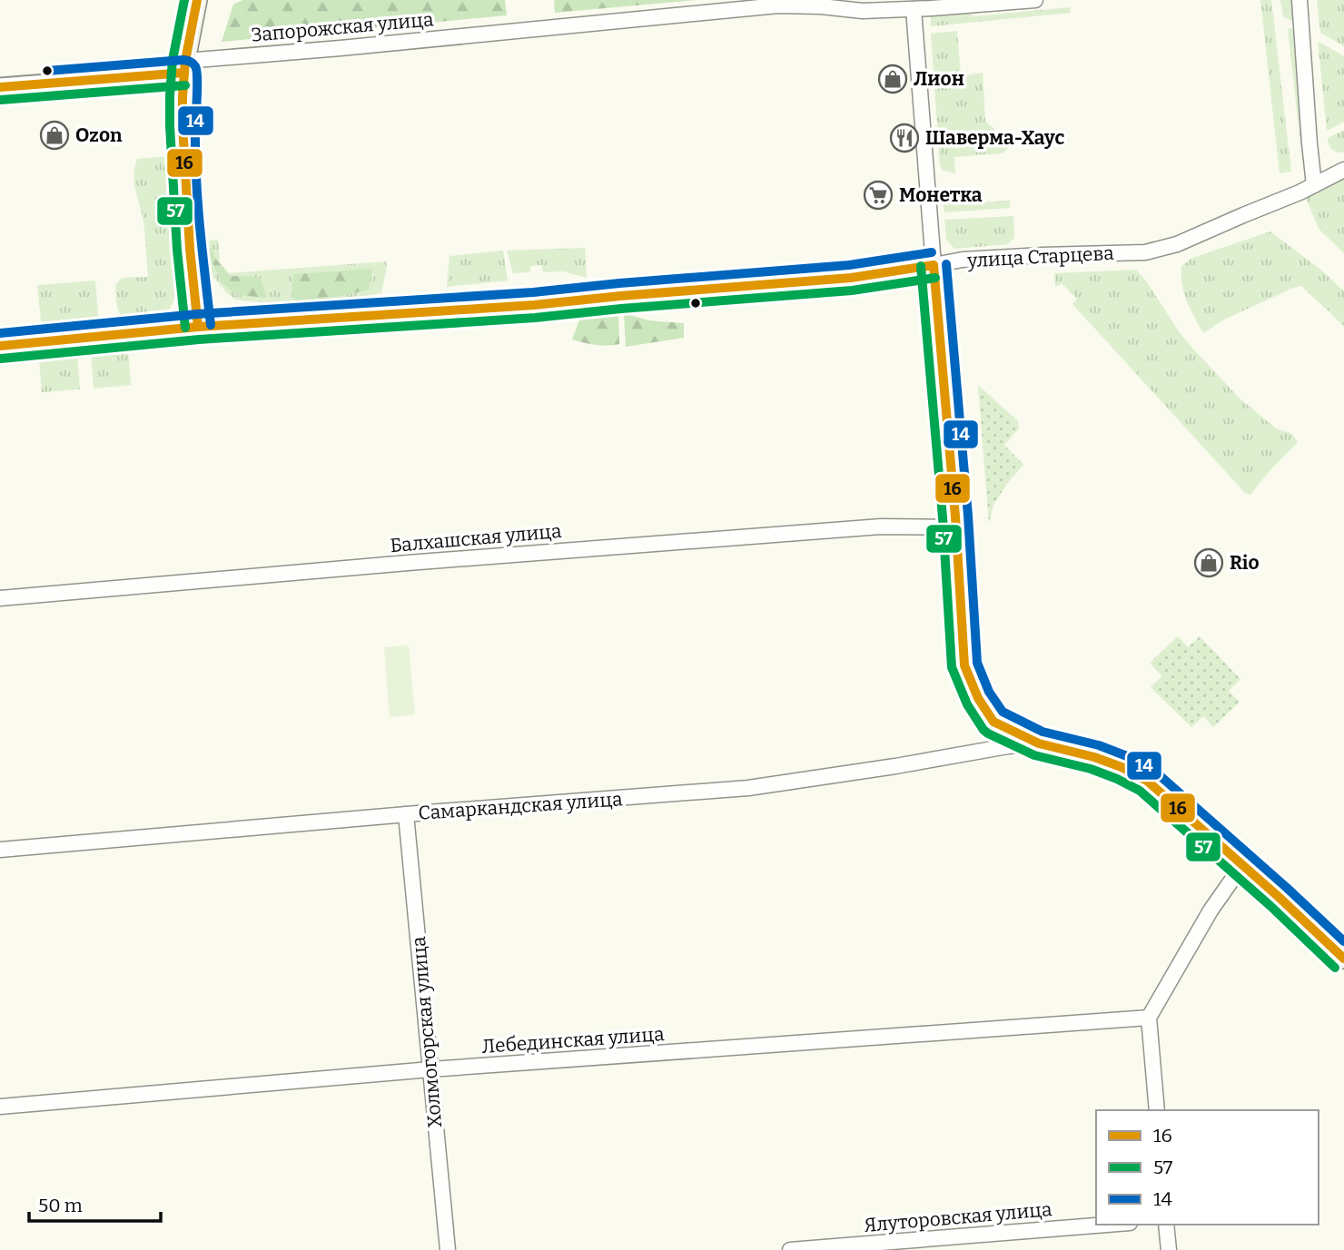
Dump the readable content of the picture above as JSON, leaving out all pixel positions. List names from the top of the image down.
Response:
{
  "streets": {
    "main road": ["улица Старцева"],
    "street": [
      "Запорожская улица",
      "Балхашская улица",
      "Самаркандская улица",
      "Холмогорская улица",
      "Лебединская улица",
      "Ялуторовская улица"
    ]
  },
  "crossings": [
    ["Самаркандская улица", "Холмогорская улица"],
    ["Холмогорская улица", "Лебединская улица"]
  ],
  "places": {
    "shop": ["Лион", "Ozon", "Rio"],
    "restaurant": ["Шаверма-Хаус"],
    "supermarket": ["Монетка"]
  },
  "lines": ["transit line 16", "transit line 57", "transit line 14"],
  "legend": ["16", "57", "14"],
  "scale_bar": "50 m"
}
